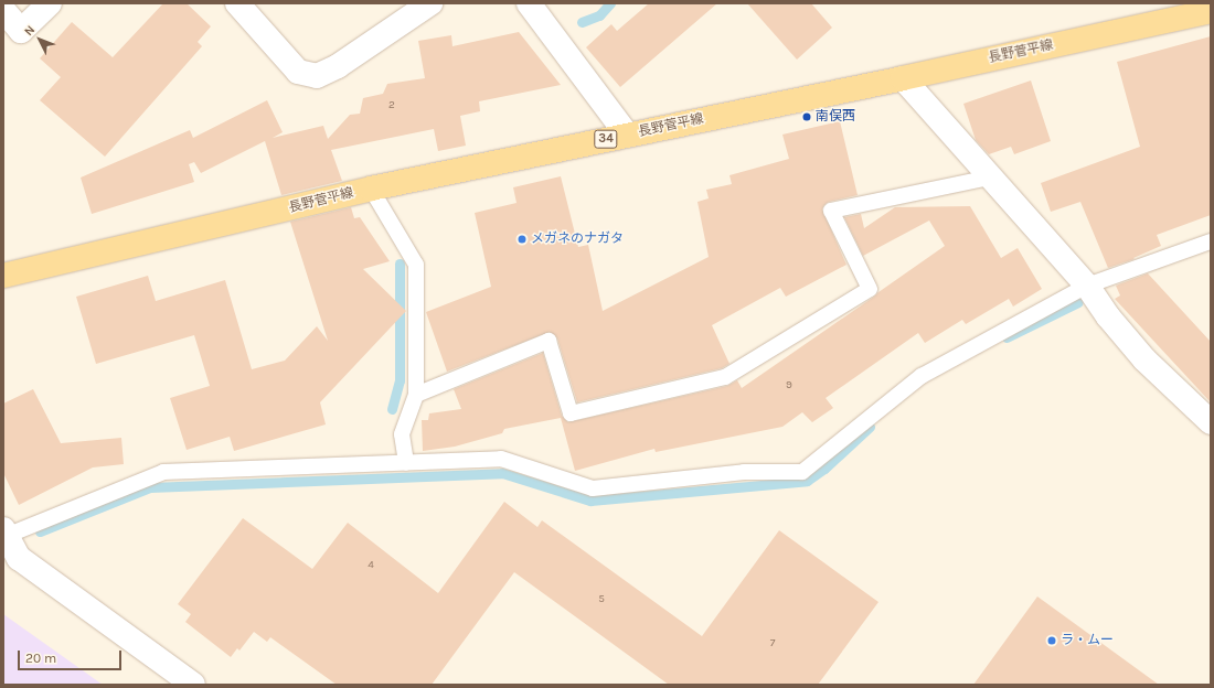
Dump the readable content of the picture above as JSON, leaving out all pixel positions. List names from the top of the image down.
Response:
{
  "streets": {
    "main road": ["長野菅平線", "34"]
  },
  "places": ["南俣西", "メガネのナガタ", "ラ・ムー"],
  "house_numbers": [
    "2",
    "9",
    "4",
    "5",
    "7"
  ],
  "scale_bar": "20 m",
  "north": "top left"
}
